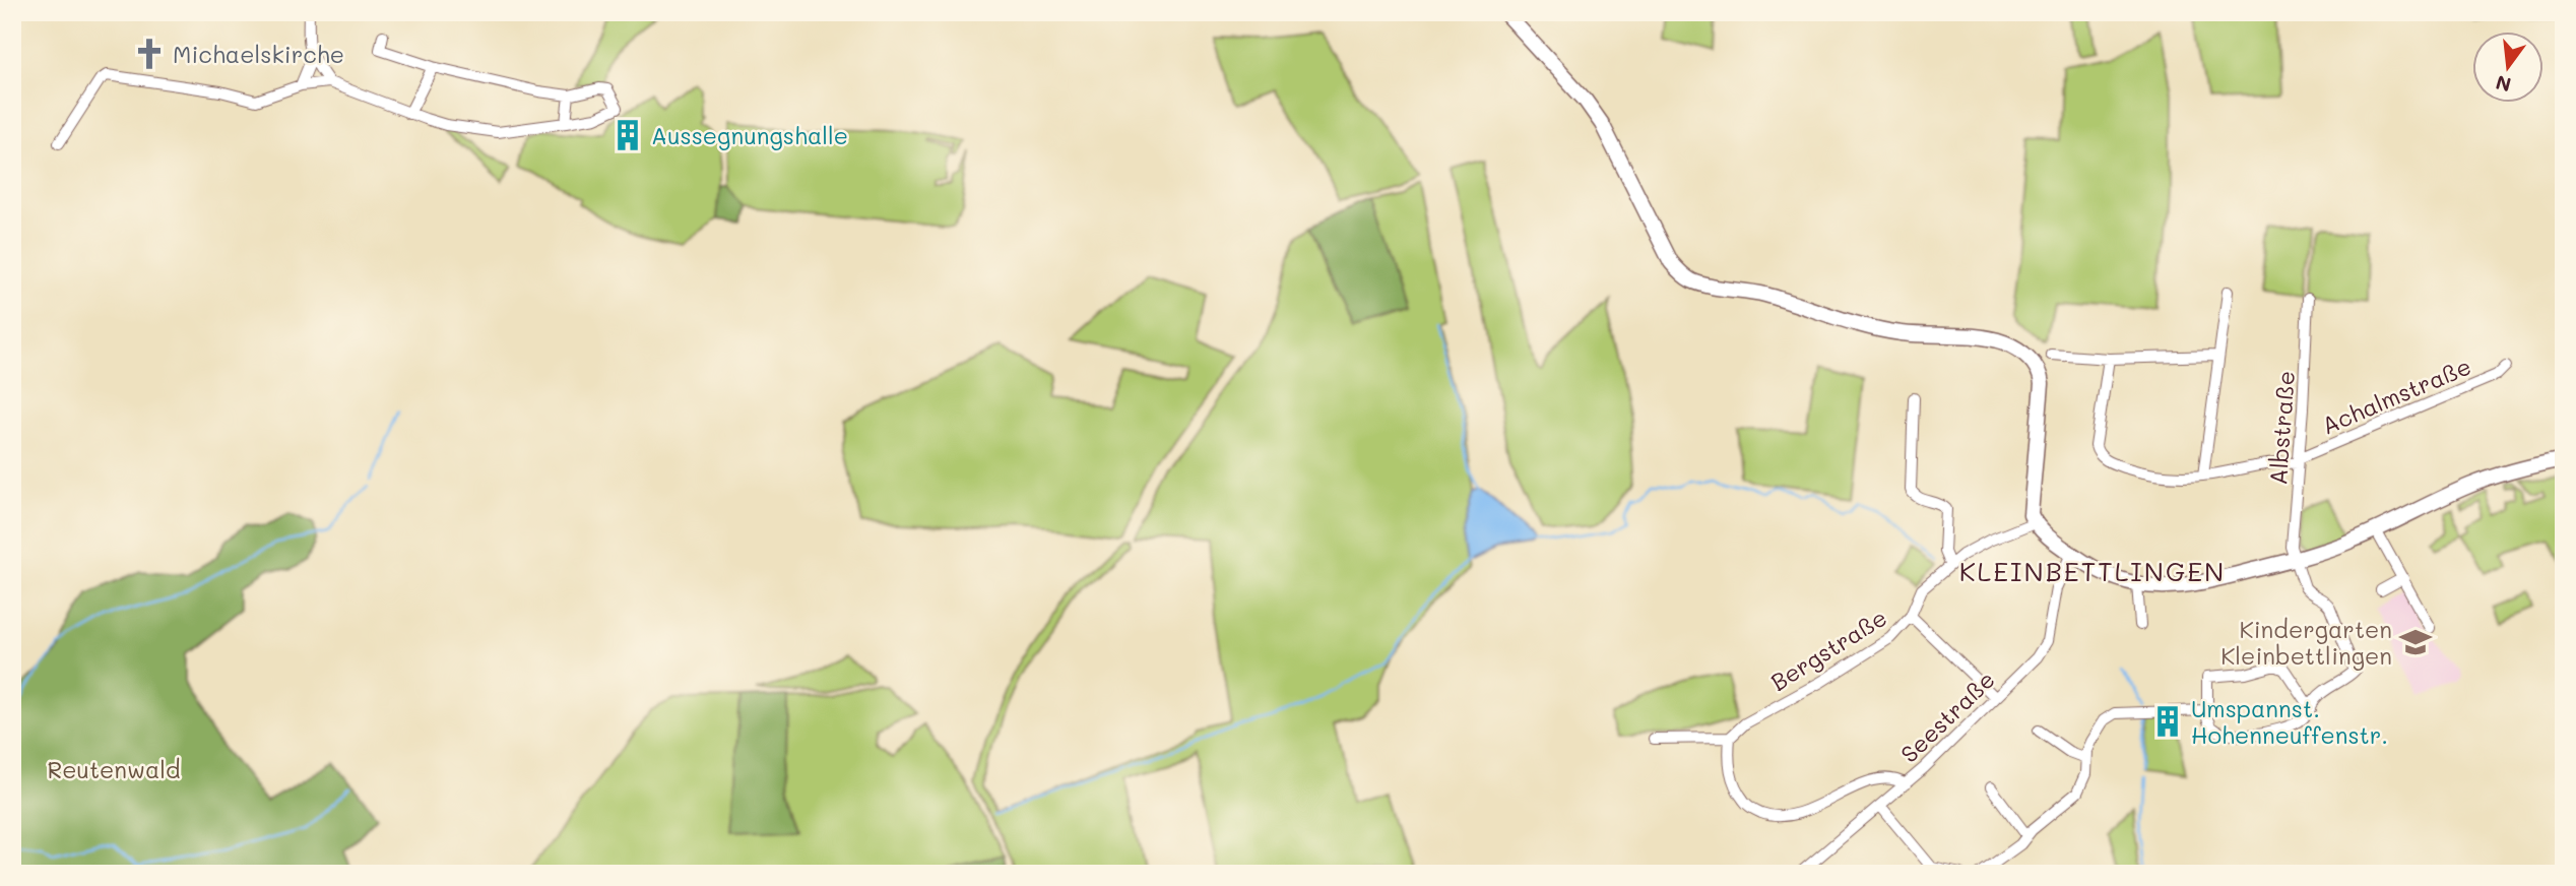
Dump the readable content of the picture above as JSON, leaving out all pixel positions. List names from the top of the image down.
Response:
{
  "streets": {
    "street": [
      "Achalmstraße",
      "Albstraße",
      "Bergstraße",
      "Seestraße"
    ]
  },
  "crossings": [
    ["Achalmstraße", "Albstraße"]
  ],
  "districts": ["KLEINBETTLINGEN"],
  "parks": ["Reutenwald"],
  "places": {
    "church": ["Michaelskirche"],
    "building": ["Aussegnungshalle", "Umspannst. Hohenneuffenstr."],
    "school or university": ["Kindergarten Kleinbettlingen"]
  },
  "north": "bottom"
}
